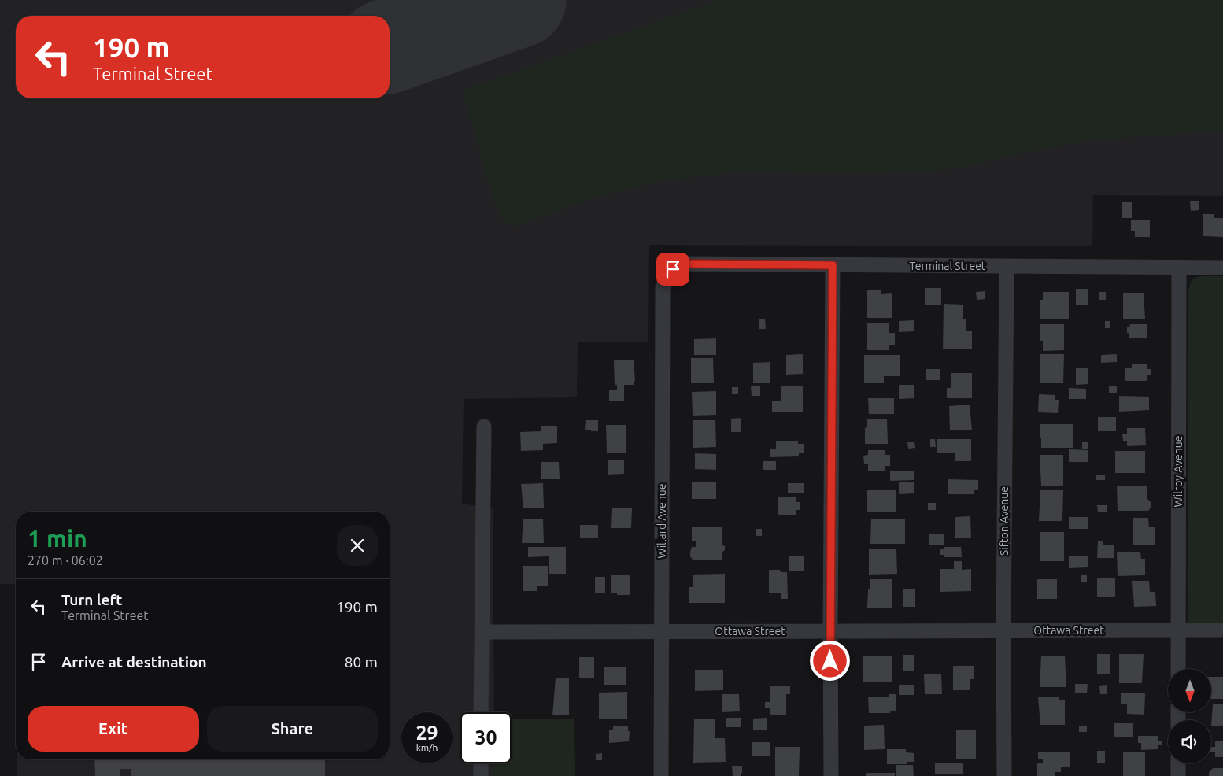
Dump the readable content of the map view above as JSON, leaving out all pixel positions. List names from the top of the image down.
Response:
{
  "streets": {
    "street": [
      "Terminal Street",
      "Wilroy Avenue",
      "Willard Avenue",
      "Sifton Avenue",
      "Ottawa Street"
    ]
  },
  "crossings": [
    ["Terminal Street", "Wilroy Avenue"],
    ["Terminal Street", "Willard Avenue"],
    ["Terminal Street", "Sifton Avenue"],
    ["Wilroy Avenue", "Ottawa Street"],
    ["Willard Avenue", "Ottawa Street"],
    ["Sifton Avenue", "Ottawa Street"]
  ],
  "north": "bottom",
  "page": {
    "turn": ["190 m", "Terminal Street"],
    "heading": ["1 min", "270 m · 06:02"],
    "list": [
      {
        "name": "Turn left",
        "note": "Terminal Street",
        "value": "190 m"
      },
      {
        "name": "Arrive at destination",
        "value": "80 m"
      }
    ],
    "buttons": ["Exit", "Share"],
    "speed": "29 km/h",
    "limit": "30"
  }
}
